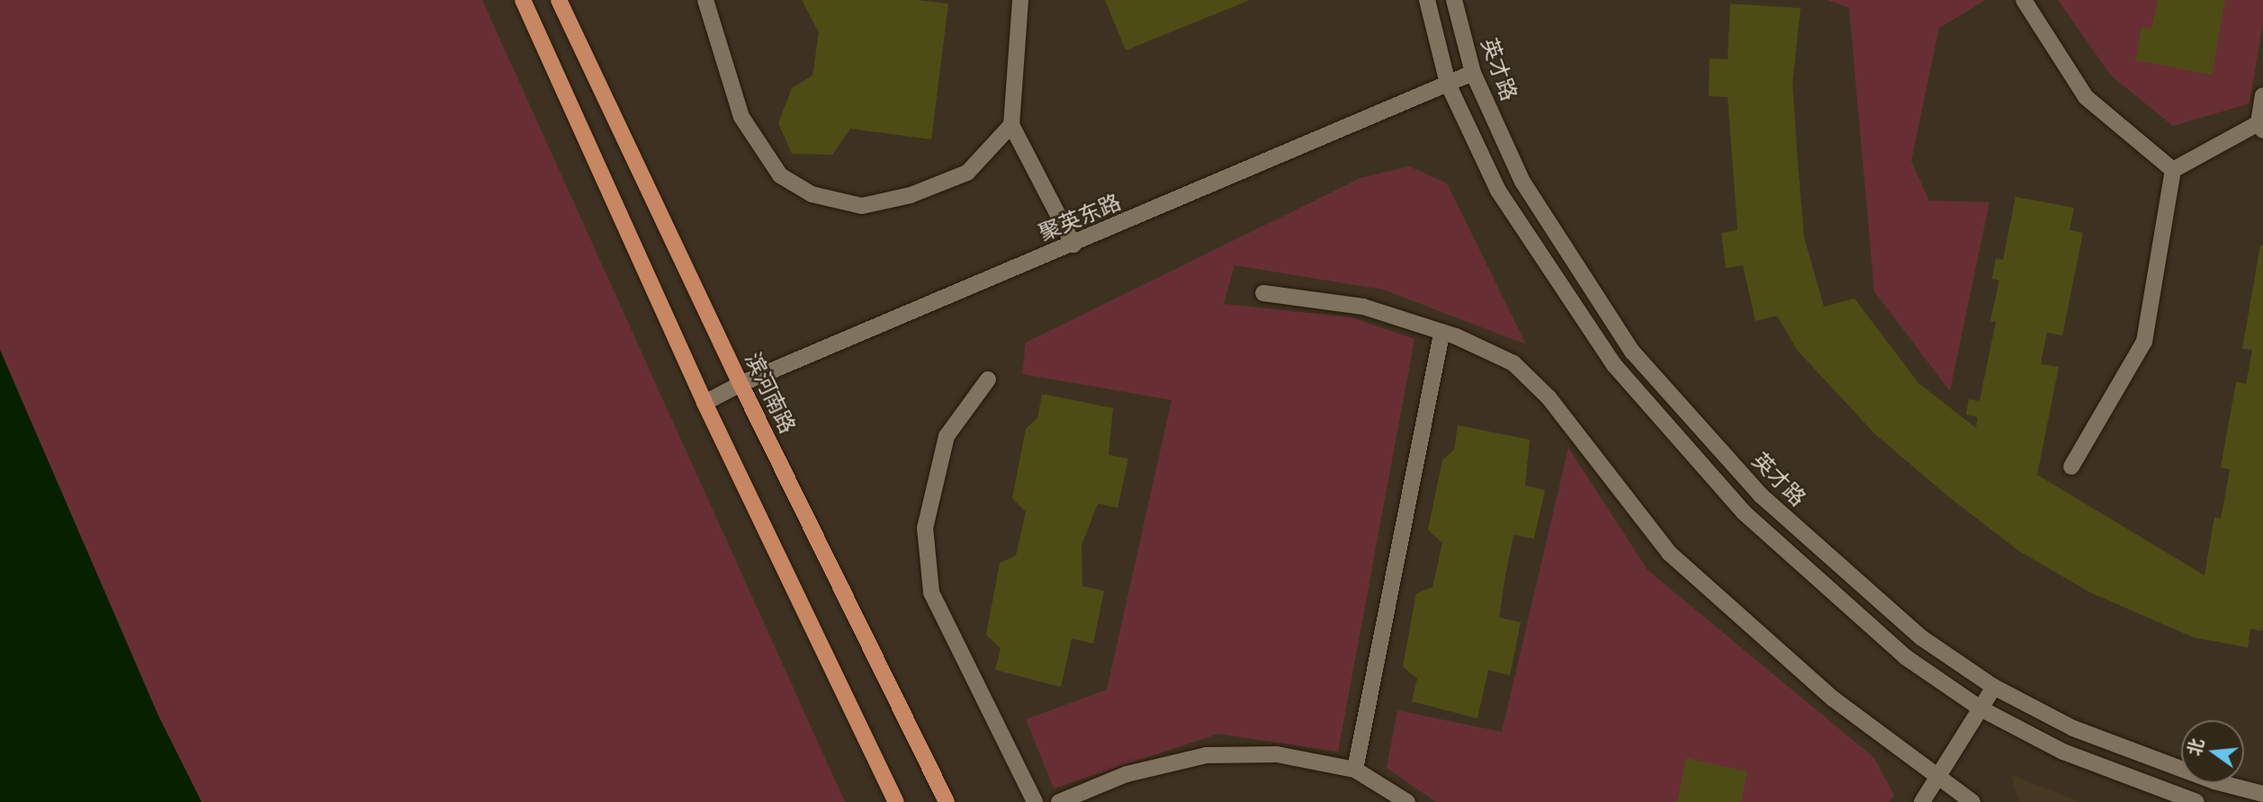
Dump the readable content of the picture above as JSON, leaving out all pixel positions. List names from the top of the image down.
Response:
{
  "streets": {
    "main road": ["滨河南路"],
    "street": ["英才路", "聚英东路"]
  },
  "crossings": [
    ["英才路", "聚英东路"],
    ["聚英东路", "滨河南路"]
  ],
  "north": "left"
}
